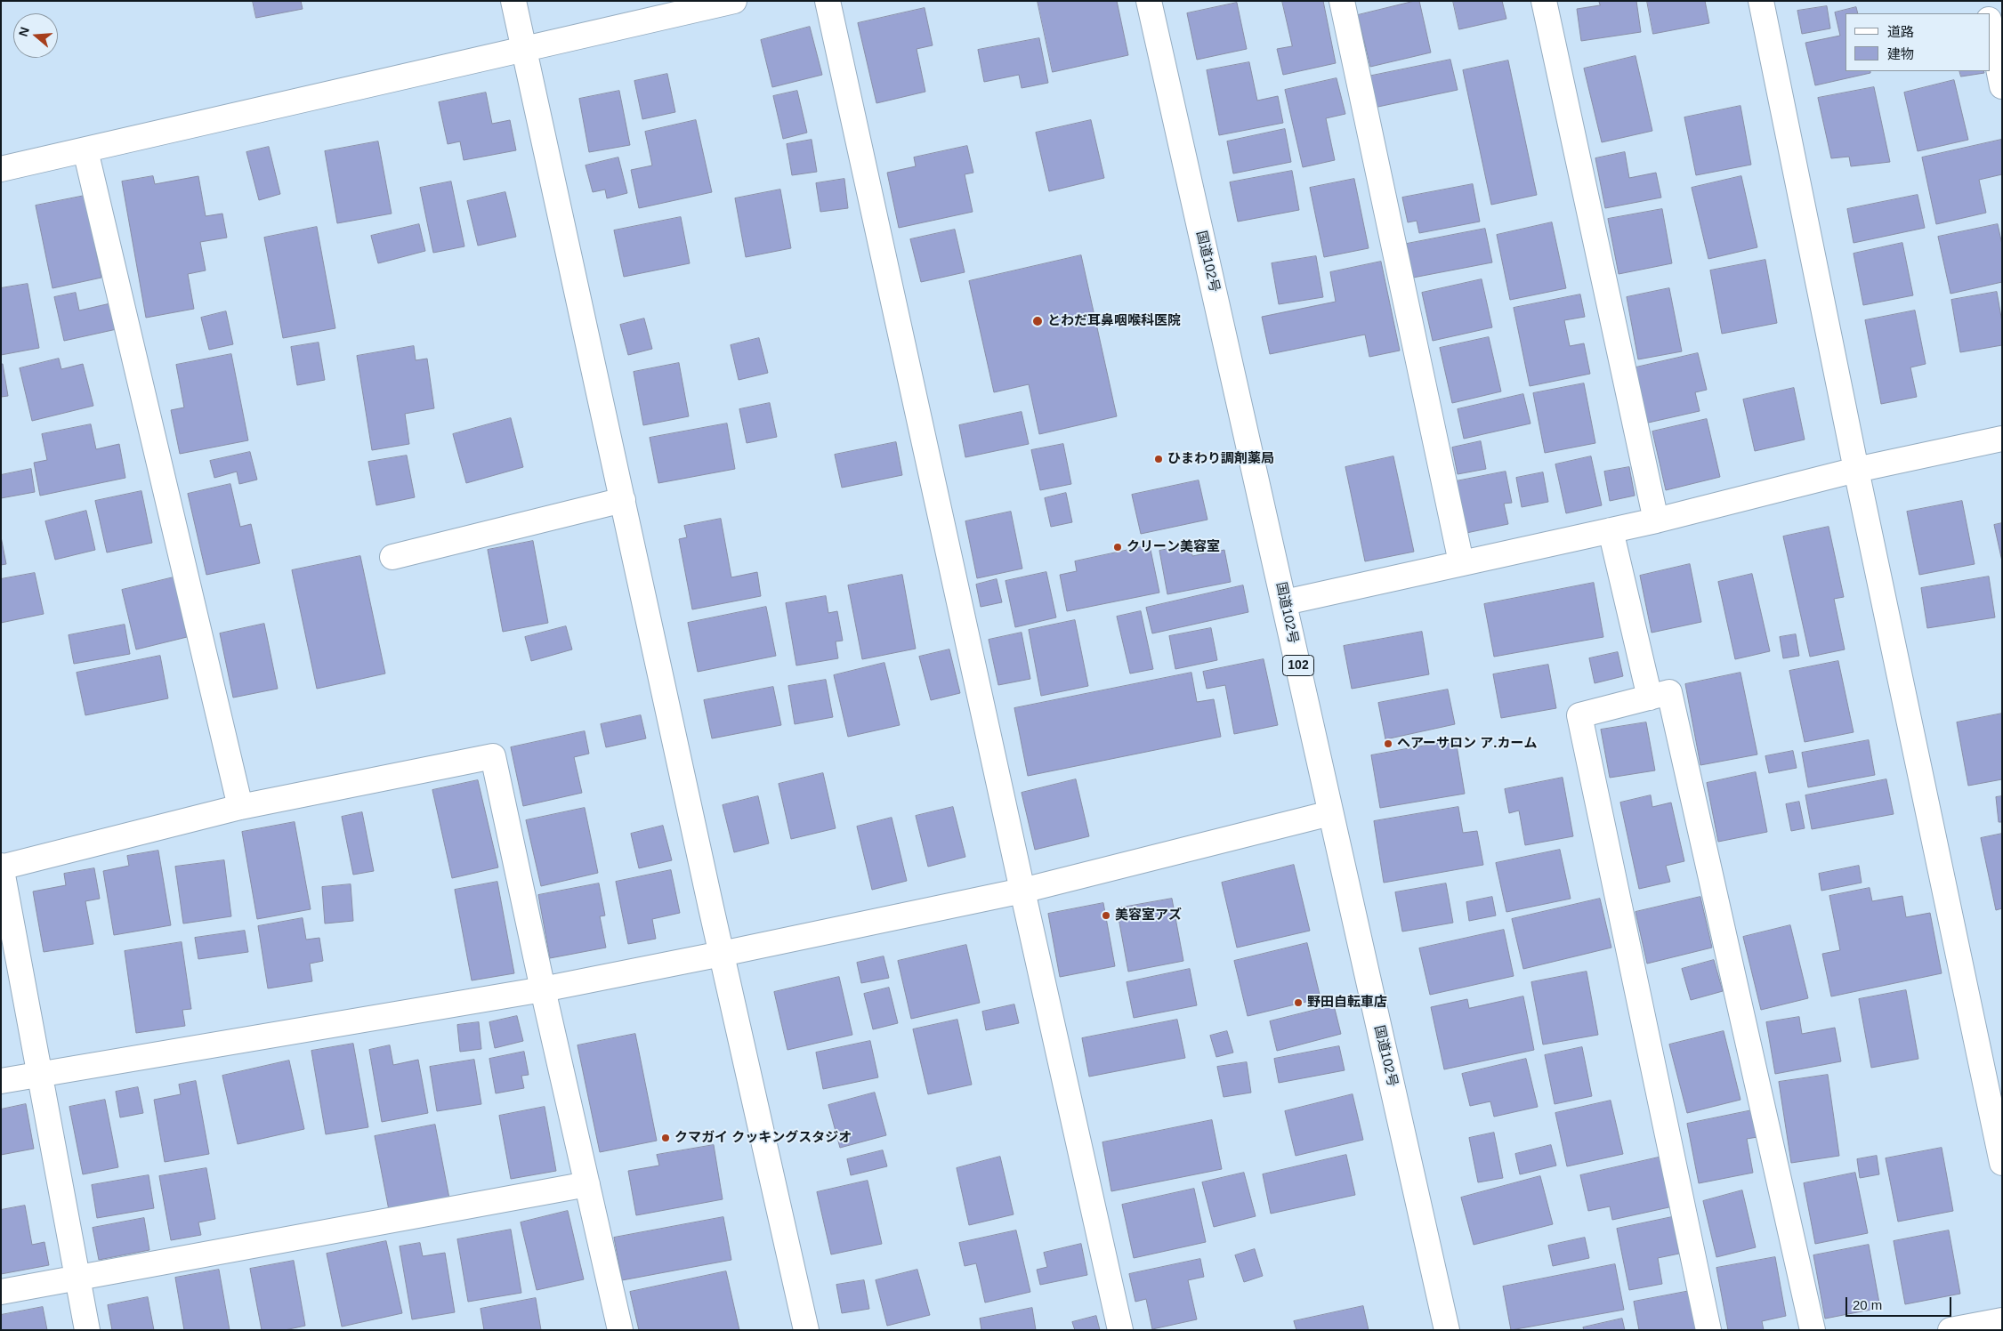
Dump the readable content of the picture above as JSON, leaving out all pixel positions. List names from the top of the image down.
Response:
{
  "streets": {
    "main road": ["国道102号", "102"]
  },
  "places": [
    "とわだ耳鼻咽喉科医院",
    "ひまわり調剤薬局",
    "クリーン美容室",
    "ヘアーサロン ア.カーム",
    "美容室アズ",
    "野田自転車店",
    "クマガイ クッキングスタジオ"
  ],
  "legend": ["道路", "建物"],
  "scale_bar": "20 m",
  "north": "left"
}
